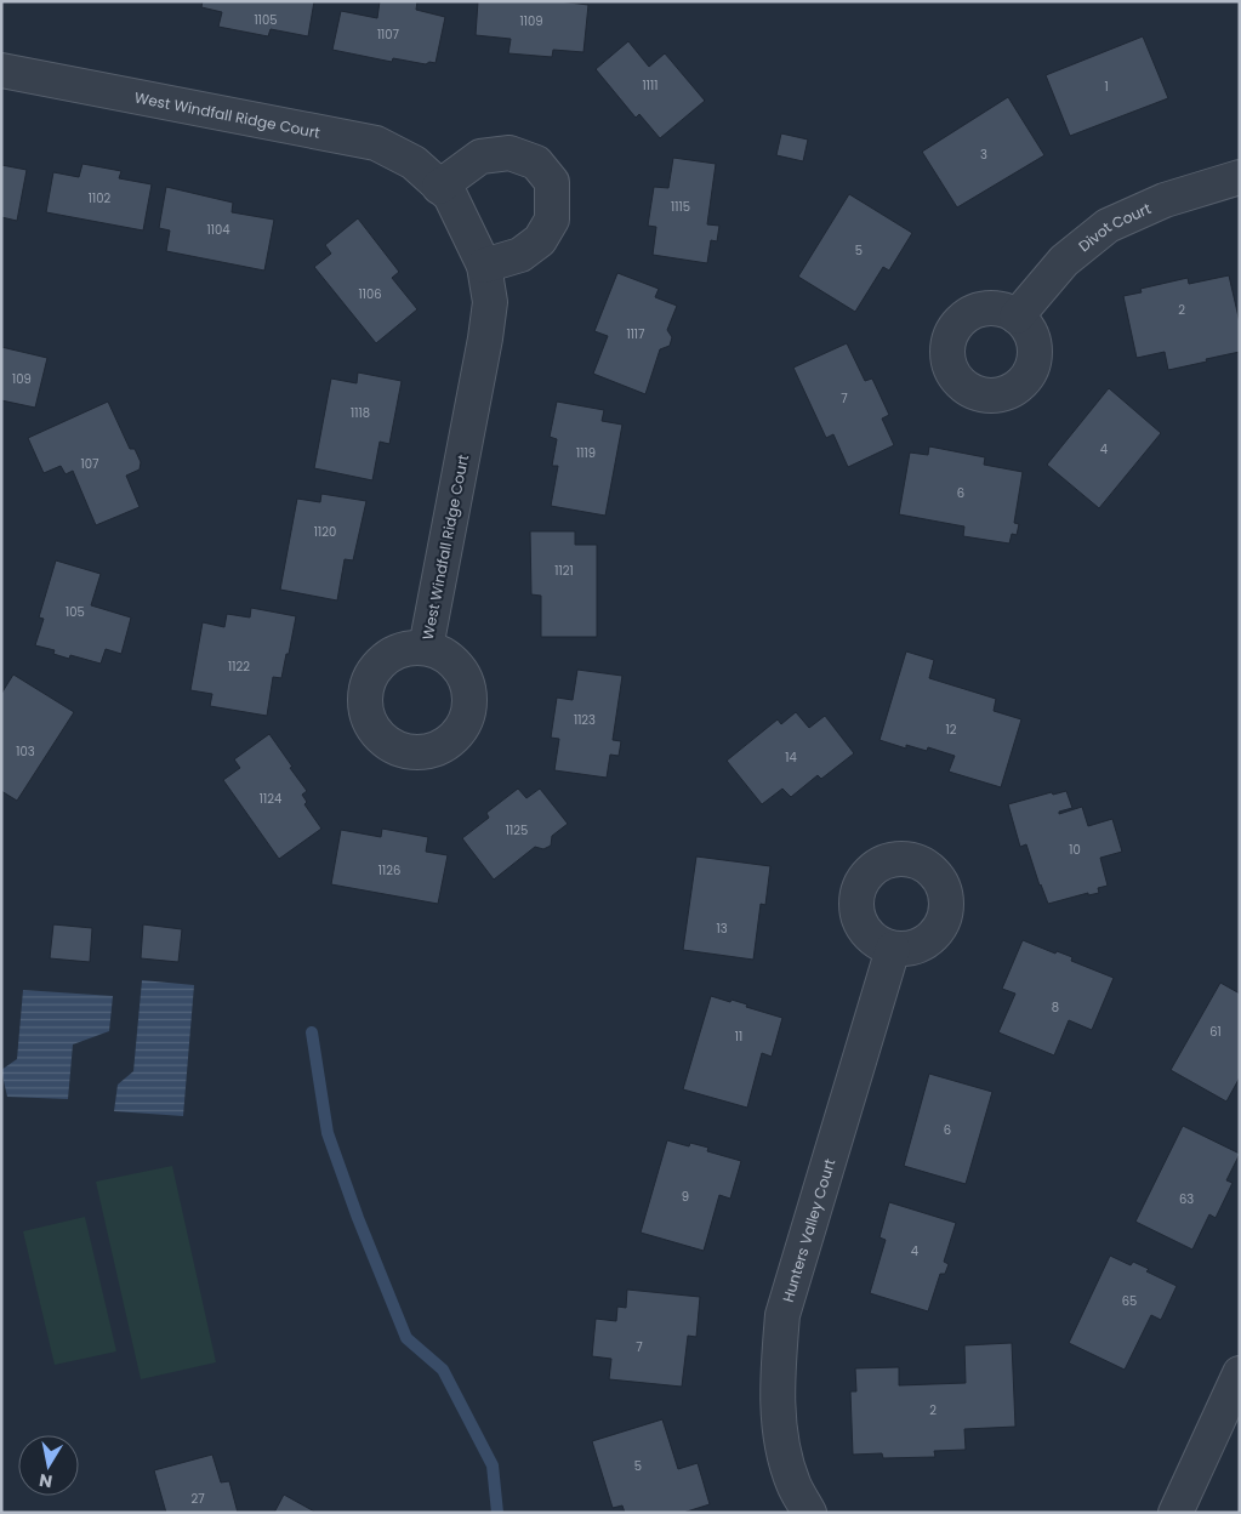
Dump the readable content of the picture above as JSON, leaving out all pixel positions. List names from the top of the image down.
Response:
{
  "streets": {
    "street": ["West Windfall Ridge Court", "Divot Court", "Hunters Valley Court"]
  },
  "house_numbers": [
    "1105",
    "1109",
    "1107",
    "1111",
    "1",
    "3",
    "1102",
    "1115",
    "1104",
    "5",
    "1106",
    "2",
    "1117",
    "109",
    "7",
    "1118",
    "4",
    "1119",
    "107",
    "6",
    "1120",
    "1121",
    "105",
    "1122",
    "1123",
    "12",
    "103",
    "14",
    "1124",
    "1125",
    "10",
    "1126",
    "13",
    "8",
    "61",
    "11",
    "6",
    "9",
    "63",
    "4",
    "65",
    "7",
    "2",
    "5",
    "27"
  ],
  "north": "bottom"
}
